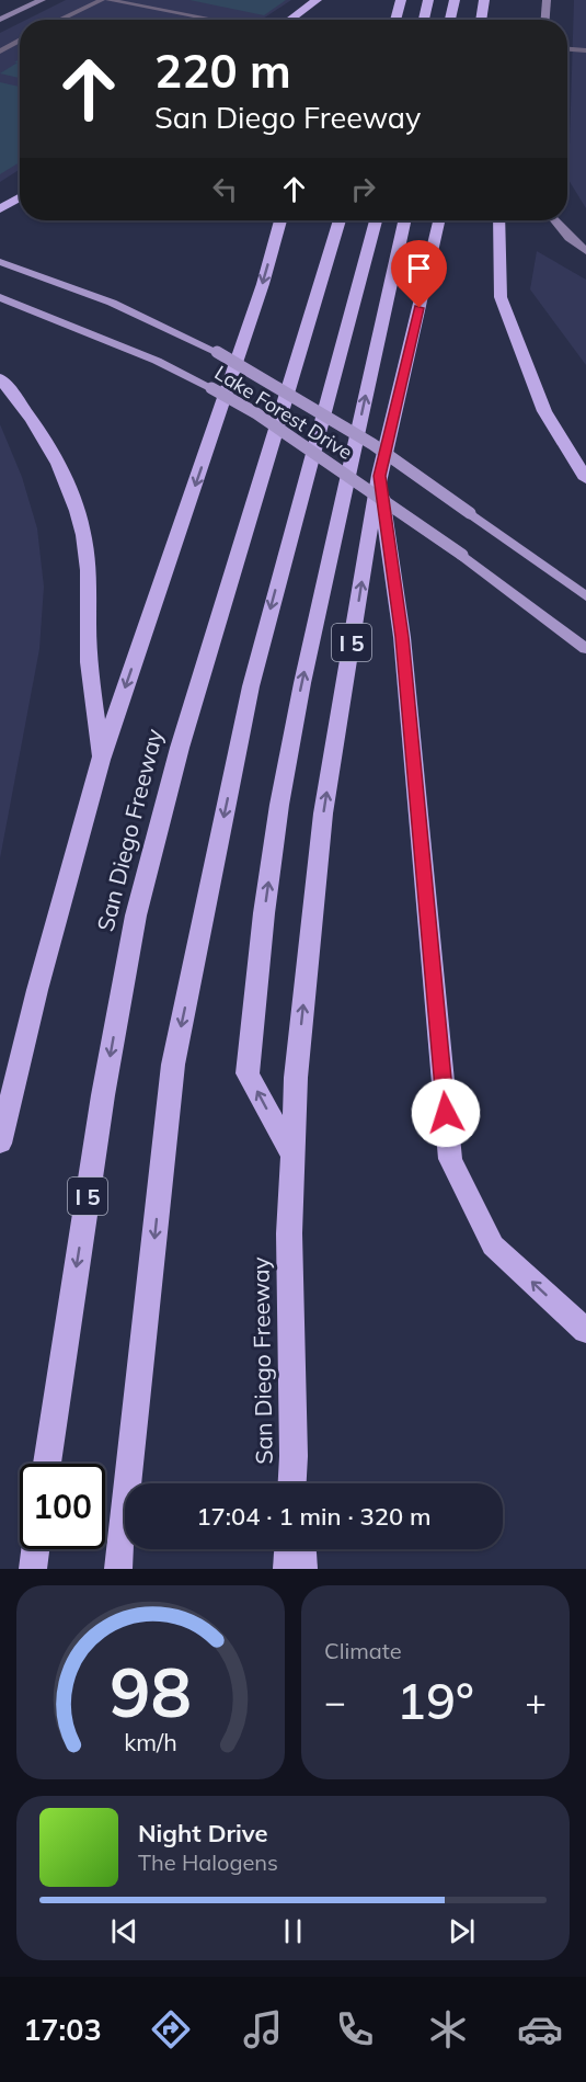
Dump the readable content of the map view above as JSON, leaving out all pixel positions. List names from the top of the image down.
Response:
{
  "streets": {
    "highway": ["I 5", "San Diego Freeway"],
    "main road": ["Lake Forest Drive"]
  },
  "page": {
    "turn": ["220 m", "San Diego Freeway"],
    "limit": "100",
    "trip": "17:04 · 1 min · 320 m",
    "tile": "Climate",
    "heat": ["−", "19°", "+"],
    "song": ["Night Drive", "The Halogens"],
    "tabs": "17:03",
    "gauge": ["98", "km/h"]
  }
}
